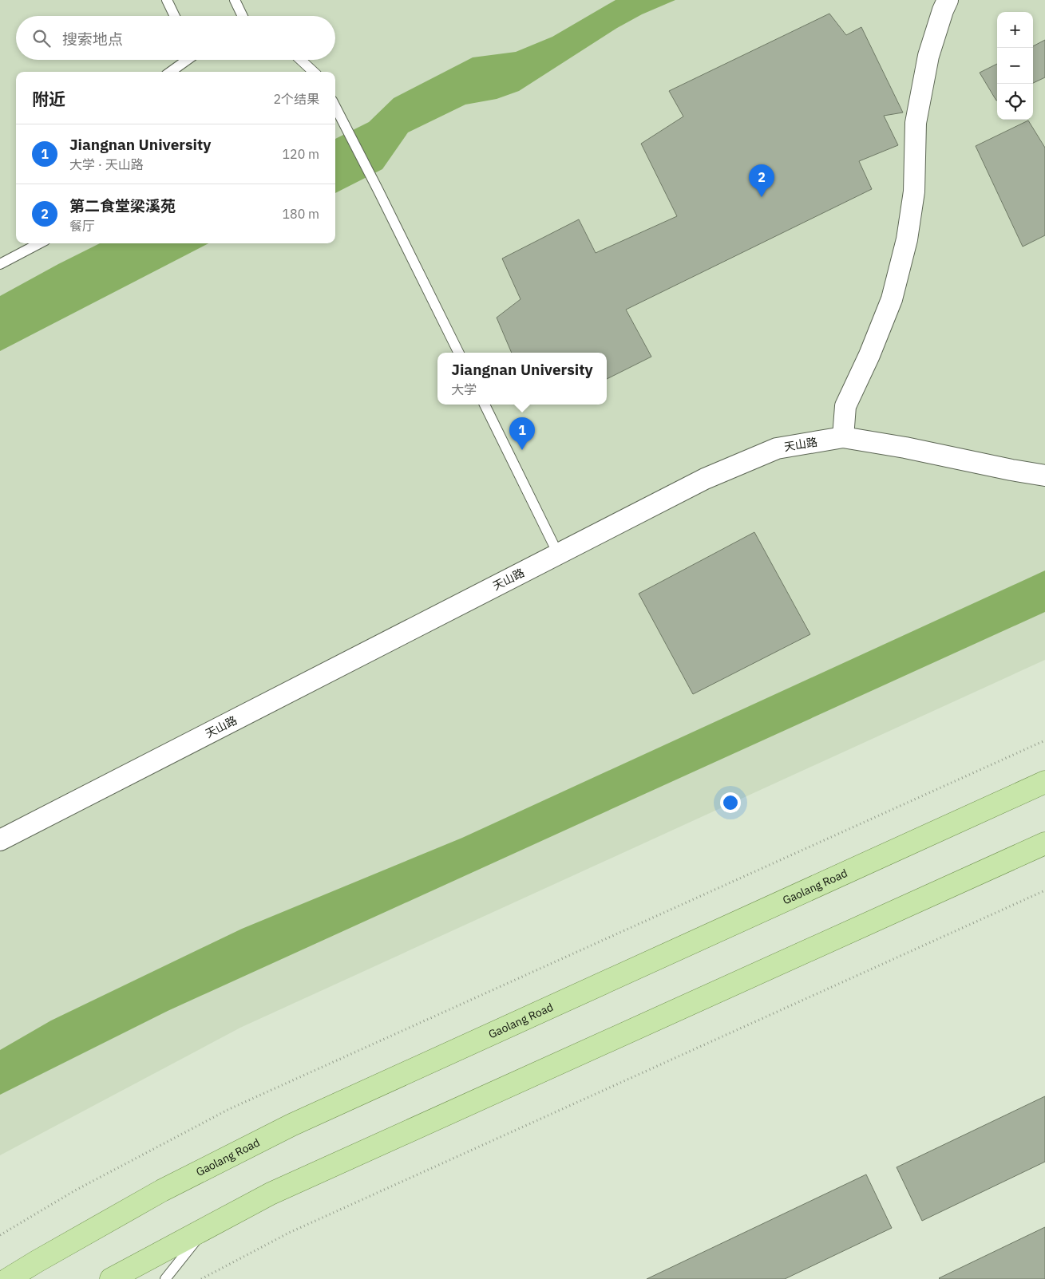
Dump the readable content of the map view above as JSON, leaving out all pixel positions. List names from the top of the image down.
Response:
{
  "streets": {
    "main road": ["Gaolang Road"],
    "street": ["天山路"]
  },
  "page": {
    "map_buttons": ["+", "−"],
    "search": "搜索地点",
    "heading": ["附近", "2个结果"],
    "list": [
      {
        "mark": "1",
        "name": "Jiangnan University",
        "note": "大学 · 天山路",
        "value": "120 m"
      },
      {
        "mark": "2",
        "name": "第二食堂梁溪苑",
        "note": "餐厅",
        "value": "180 m"
      }
    ],
    "pins": ["2", "1"],
    "popup": ["Jiangnan University", "大学"]
  }
}
